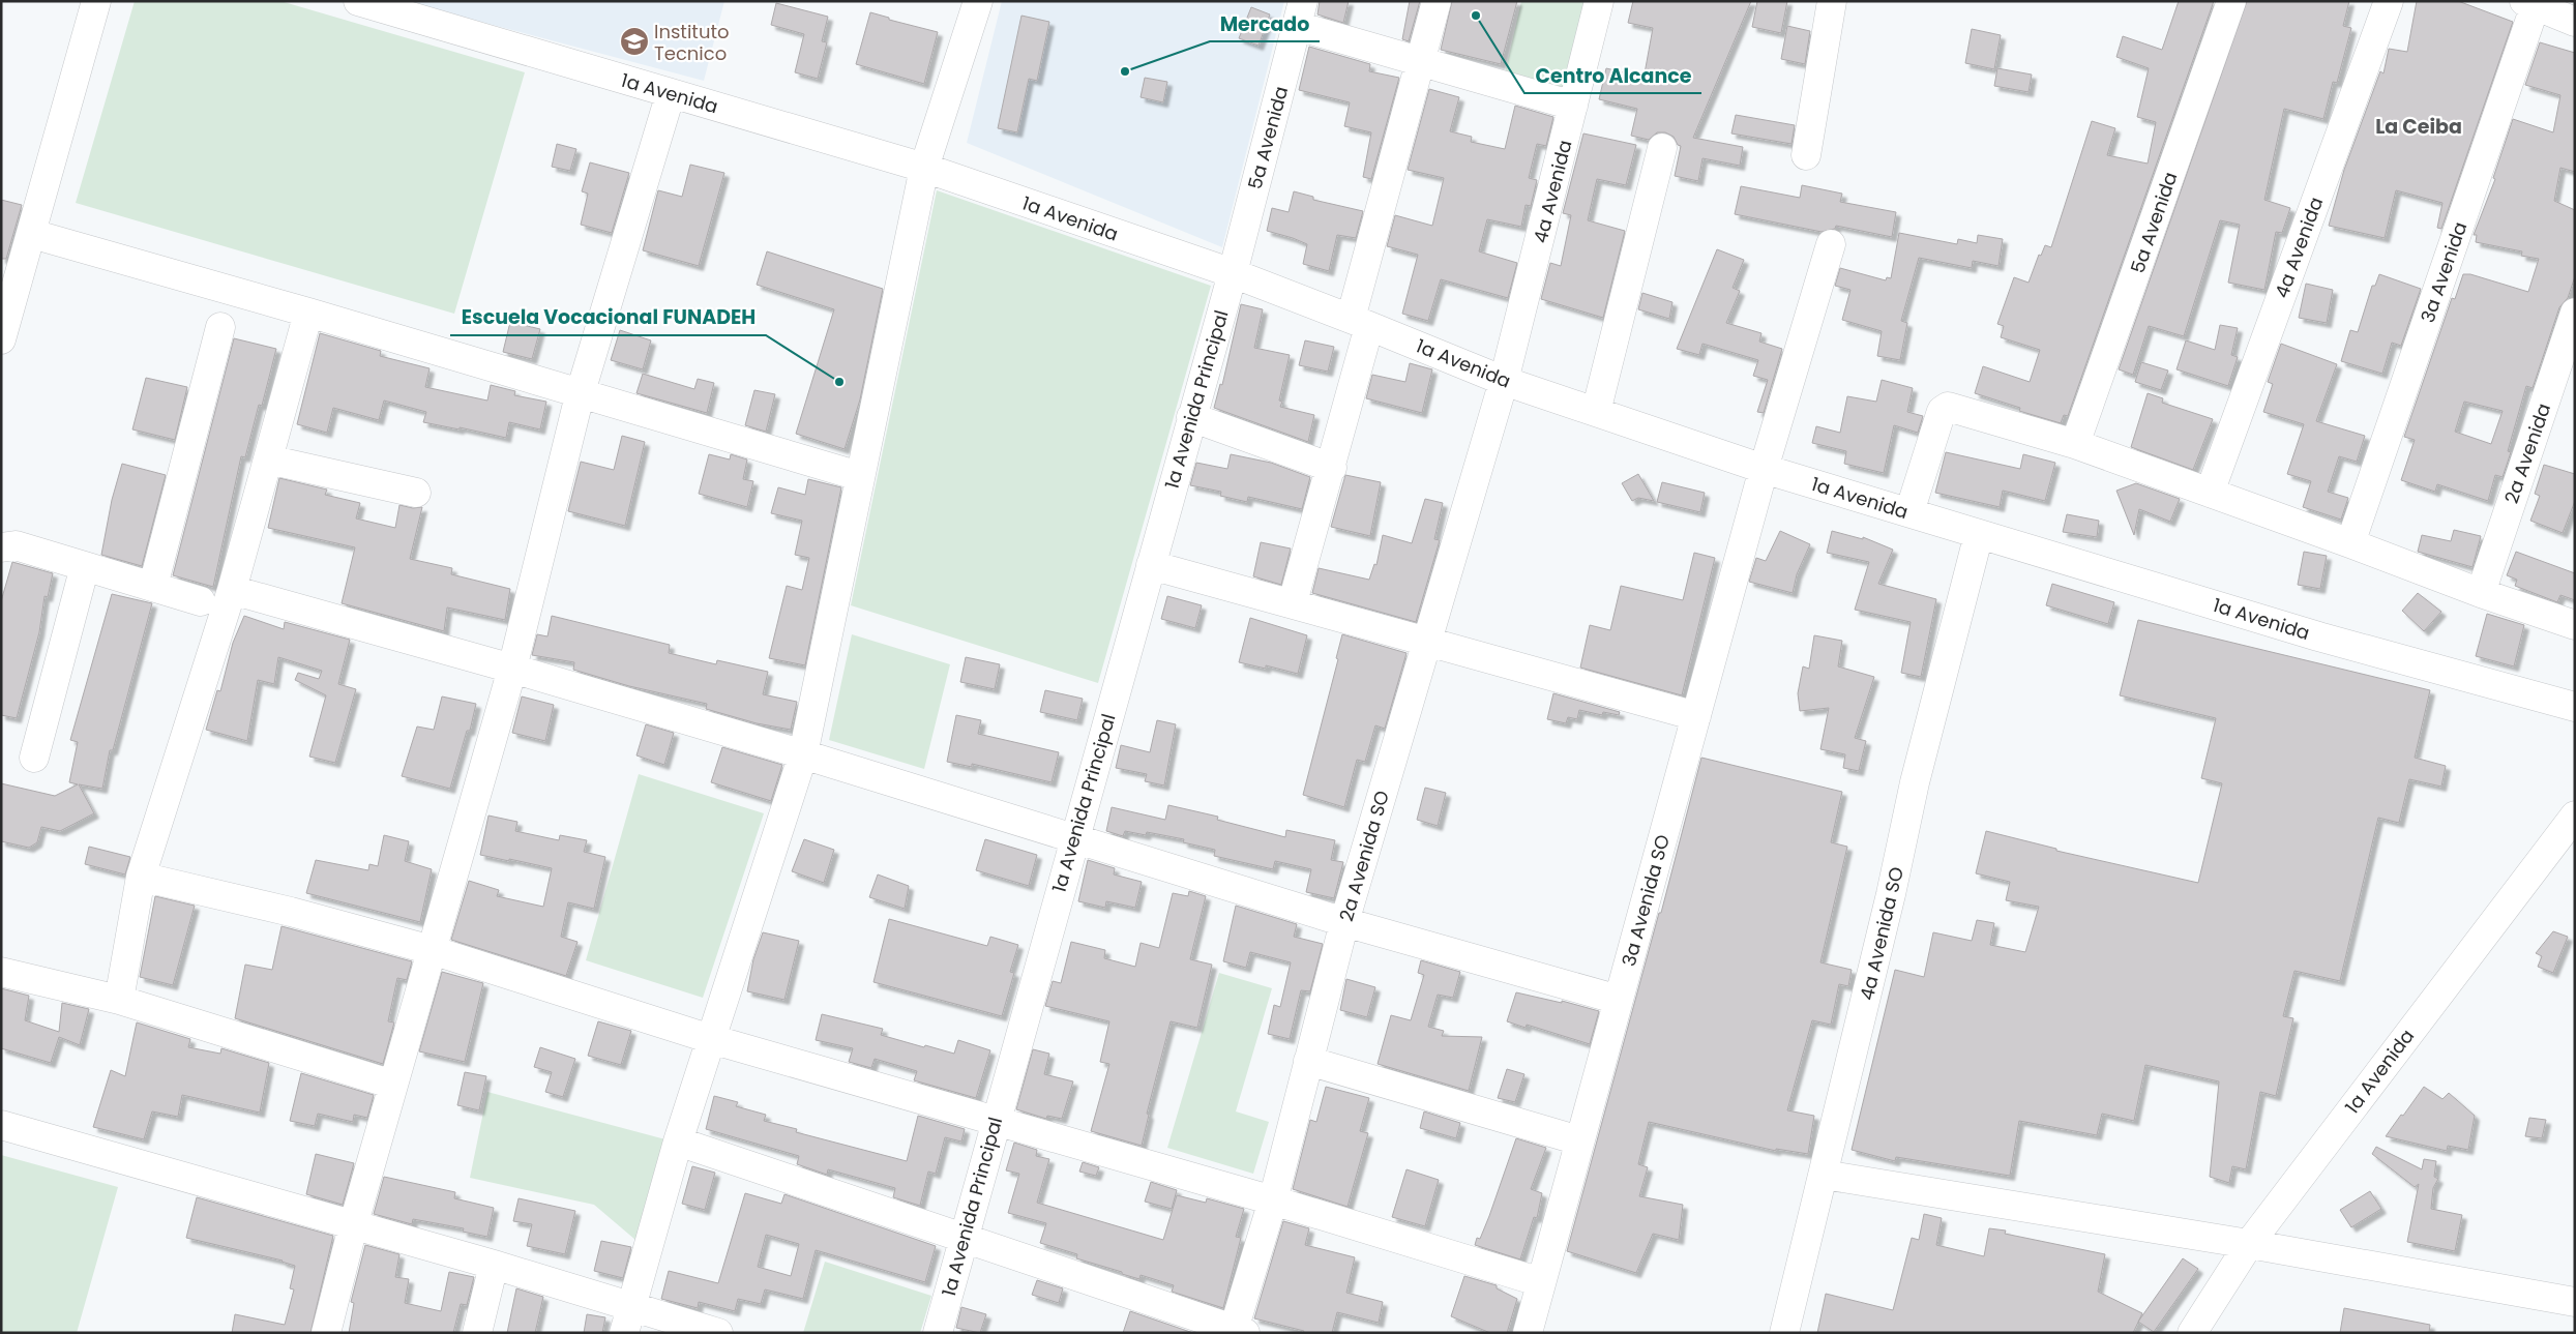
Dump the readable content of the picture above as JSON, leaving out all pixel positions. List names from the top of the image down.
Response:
{
  "streets": {
    "street": [
      "1a Avenida",
      "5a Avenida",
      "4a Avenida",
      "3a Avenida",
      "1a Avenida Principal",
      "2a Avenida",
      "2a Avenida SO",
      "3a Avenida SO",
      "4a Avenida SO"
    ]
  },
  "crossings": [
    ["1a Avenida", "5a Avenida"],
    ["1a Avenida", "4a Avenida"],
    ["1a Avenida", "1a Avenida Principal"],
    ["1a Avenida", "2a Avenida SO"],
    ["1a Avenida", "3a Avenida SO"],
    ["1a Avenida", "4a Avenida SO"],
    ["5a Avenida", "1a Avenida Principal"],
    ["4a Avenida", "2a Avenida SO"]
  ],
  "districts": ["La Ceiba"],
  "places": {
    "other": ["Centro Alcance", "Mercado", "Escuela Vocacional FUNADEH"],
    "school or university": ["Instituto Tecnico"]
  }
}
